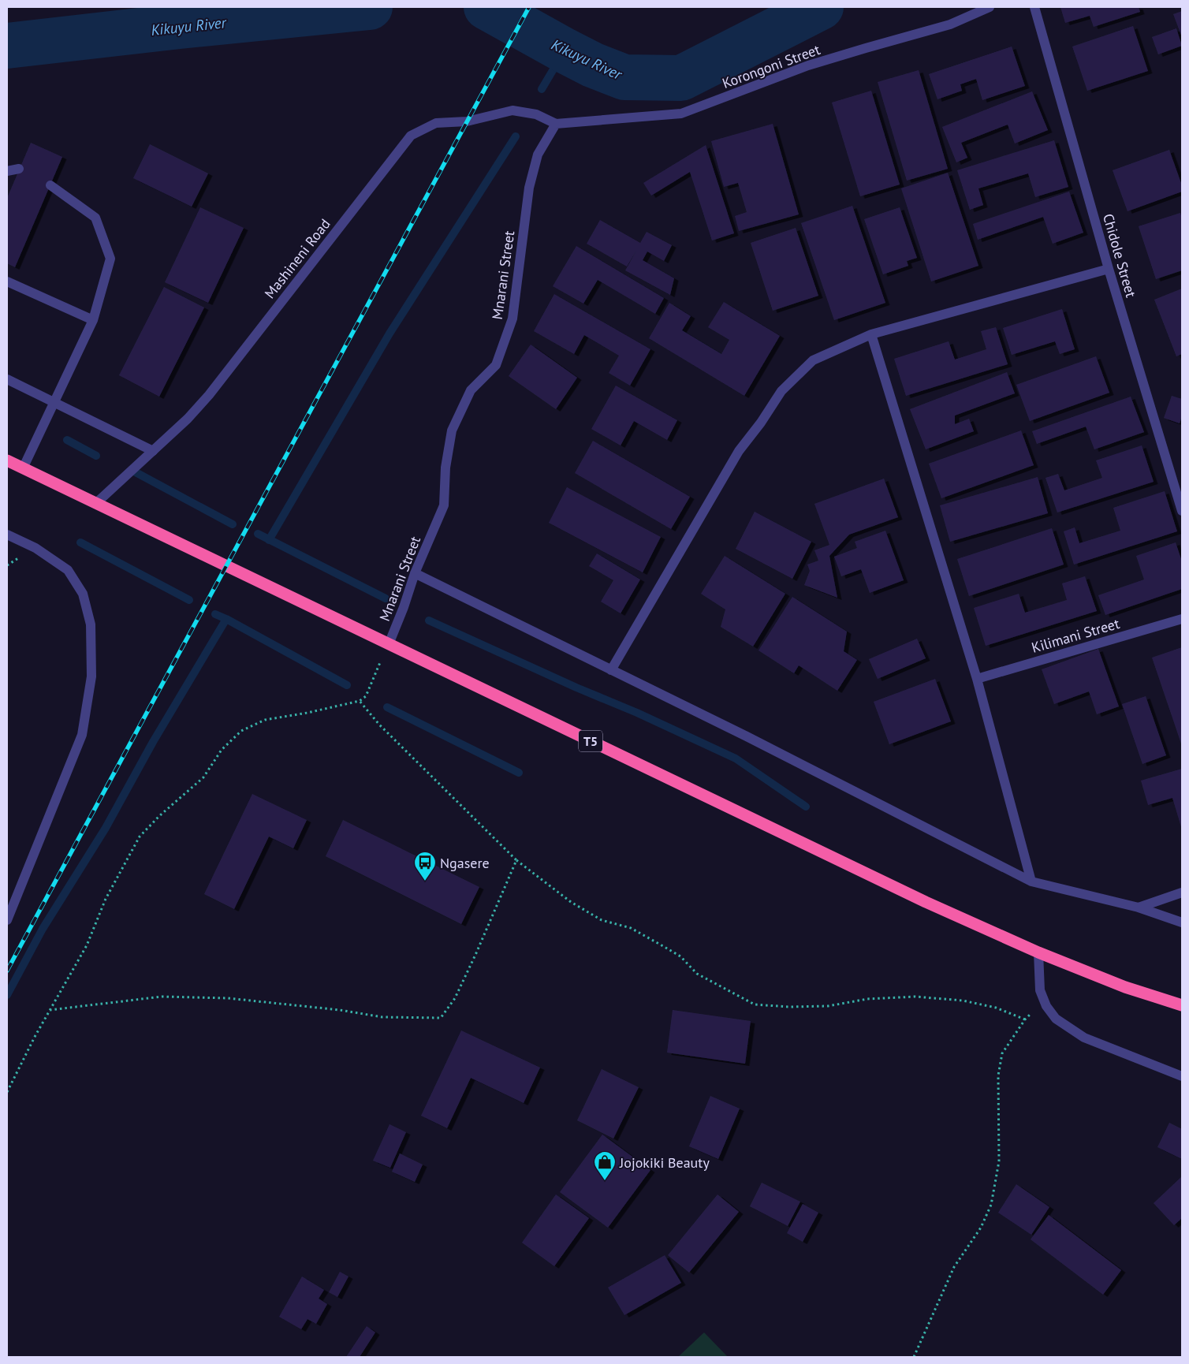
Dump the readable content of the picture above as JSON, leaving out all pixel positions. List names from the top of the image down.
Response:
{
  "streets": {
    "highway": ["T5"],
    "street": [
      "Korongoni Street",
      "Chidole Street",
      "Mashineni Road",
      "Mnarani Street",
      "Kilimani Street"
    ]
  },
  "crossings": [
    ["Korongoni Street", "Mashineni Road"],
    ["Korongoni Street", "Mnarani Street"],
    ["Mashineni Road", "Mnarani Street"],
    ["Mashineni Road", "T5"],
    ["Mnarani Street", "T5"]
  ],
  "water": ["Kikuyu River"],
  "places": {
    "bus stop": ["Ngasere"],
    "shop": ["Jojokiki Beauty"]
  }
}
